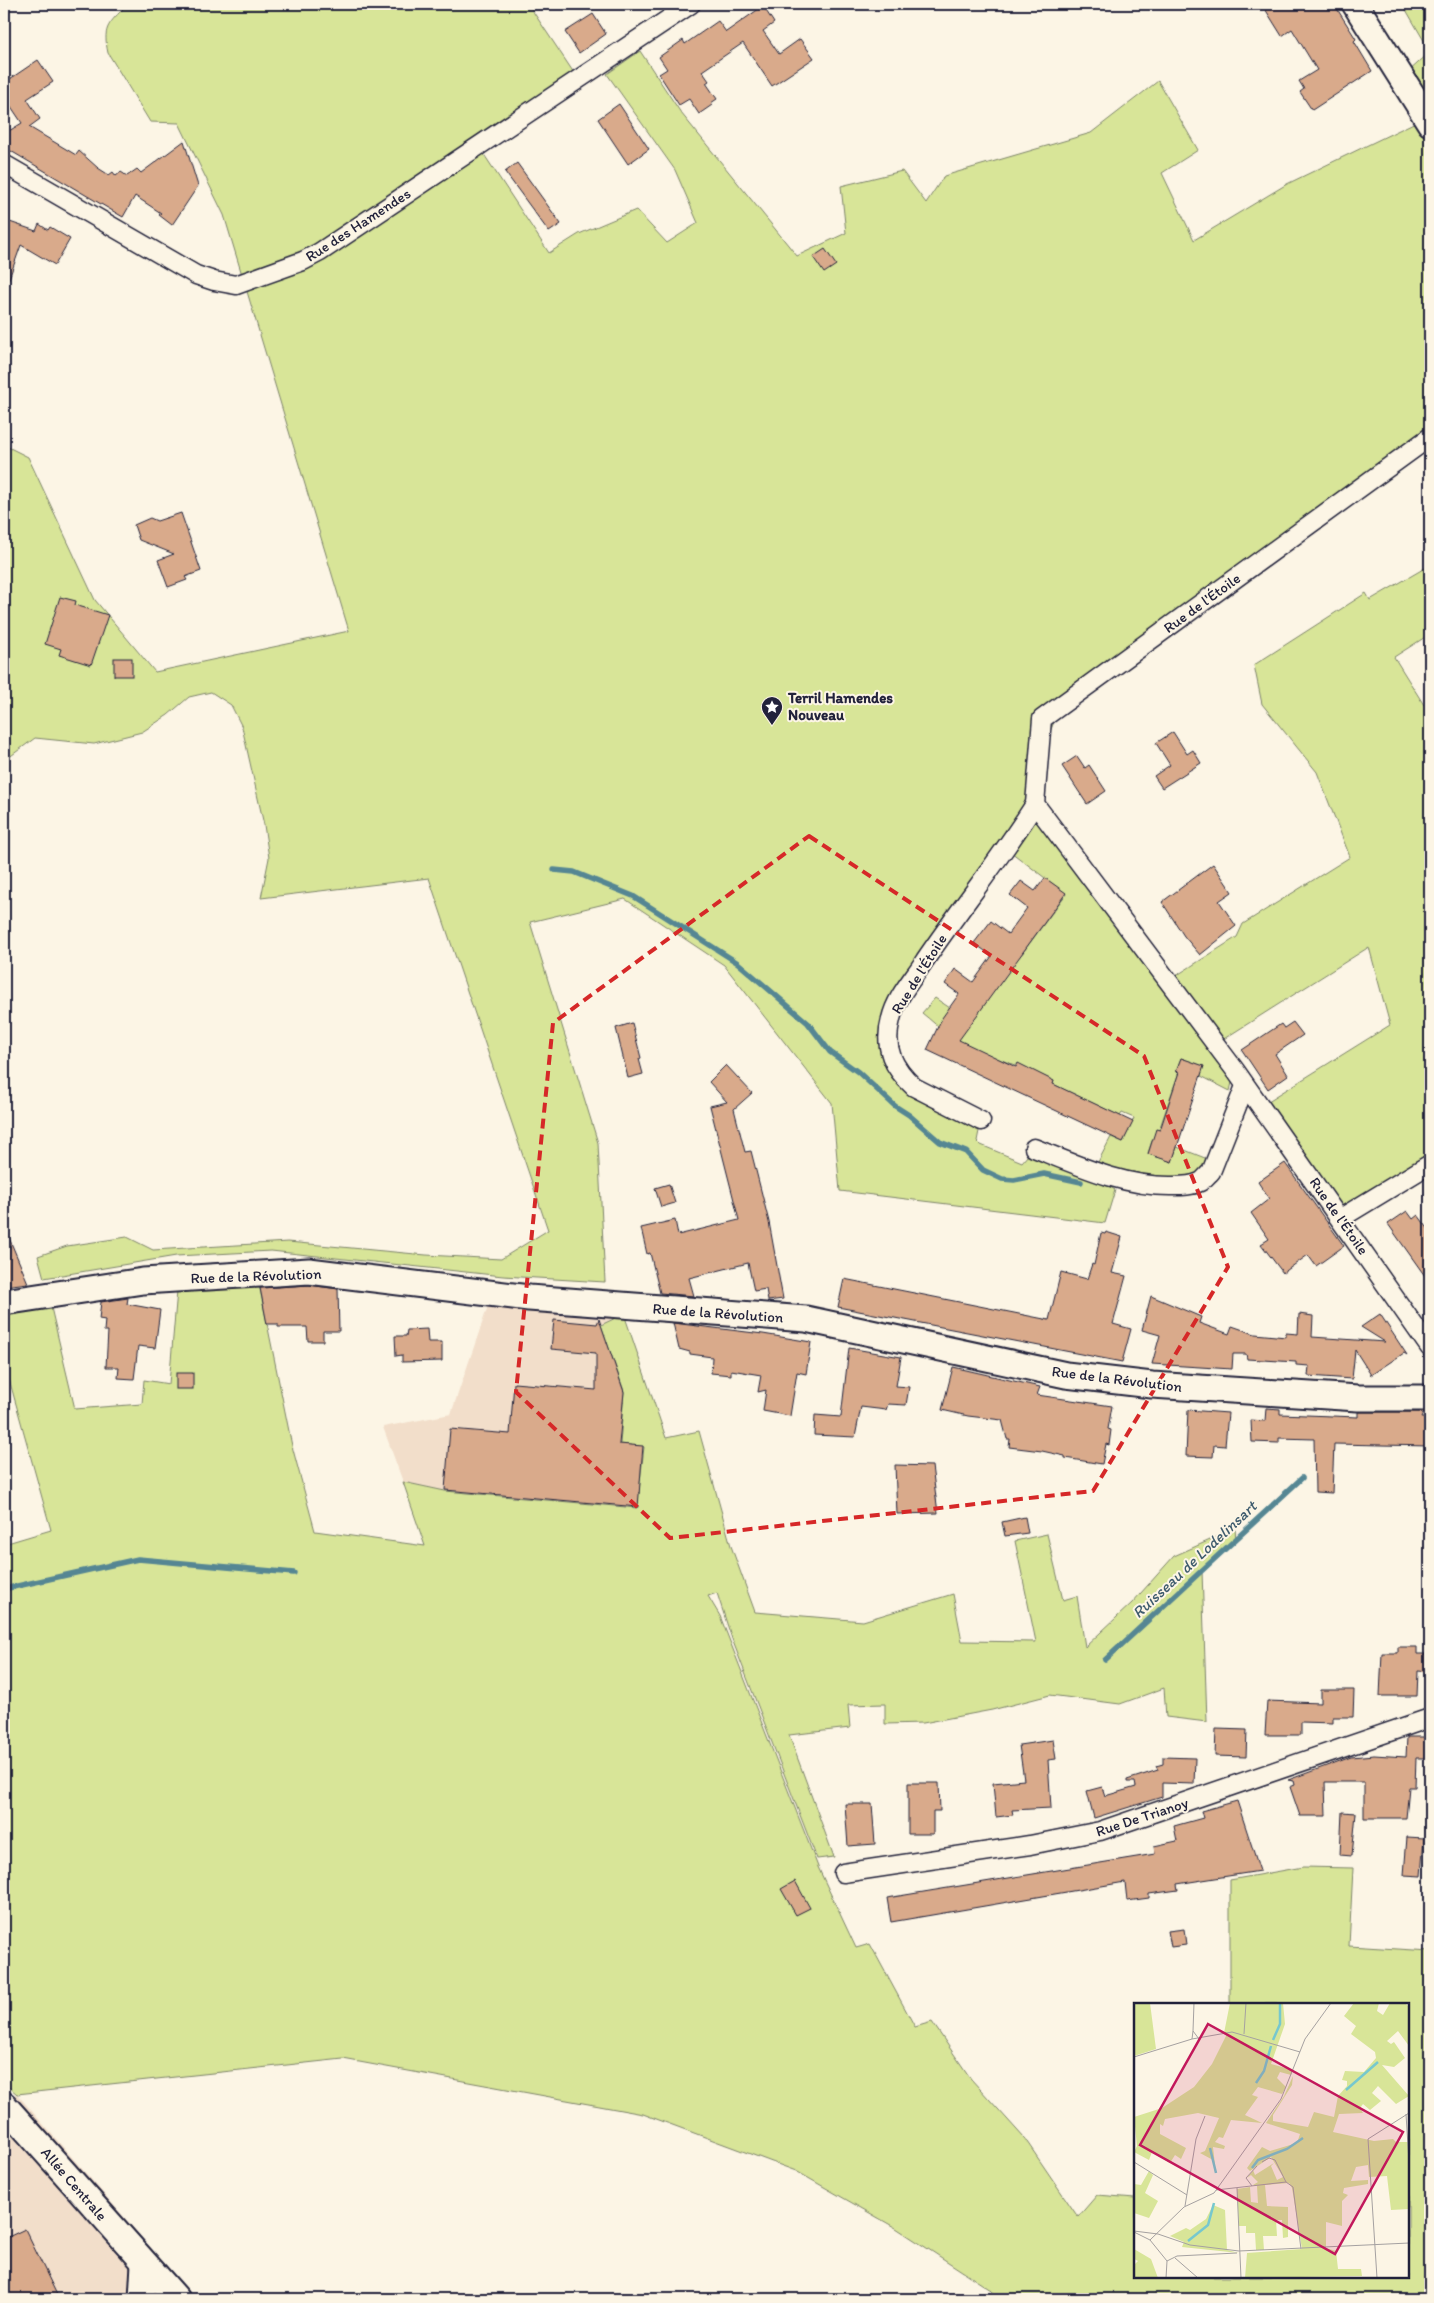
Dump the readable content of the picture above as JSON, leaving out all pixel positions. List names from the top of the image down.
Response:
{
  "streets": {
    "street": [
      "Rue des Hamendes",
      "Rue de l'Étoile",
      "Rue de la Révolution",
      "Rue De Trianoy",
      "Allée Centrale"
    ]
  },
  "water": ["Ruisseau de Lodelinsart"],
  "places": {
    "place": ["Terril Hamendes Nouveau"]
  }
}
